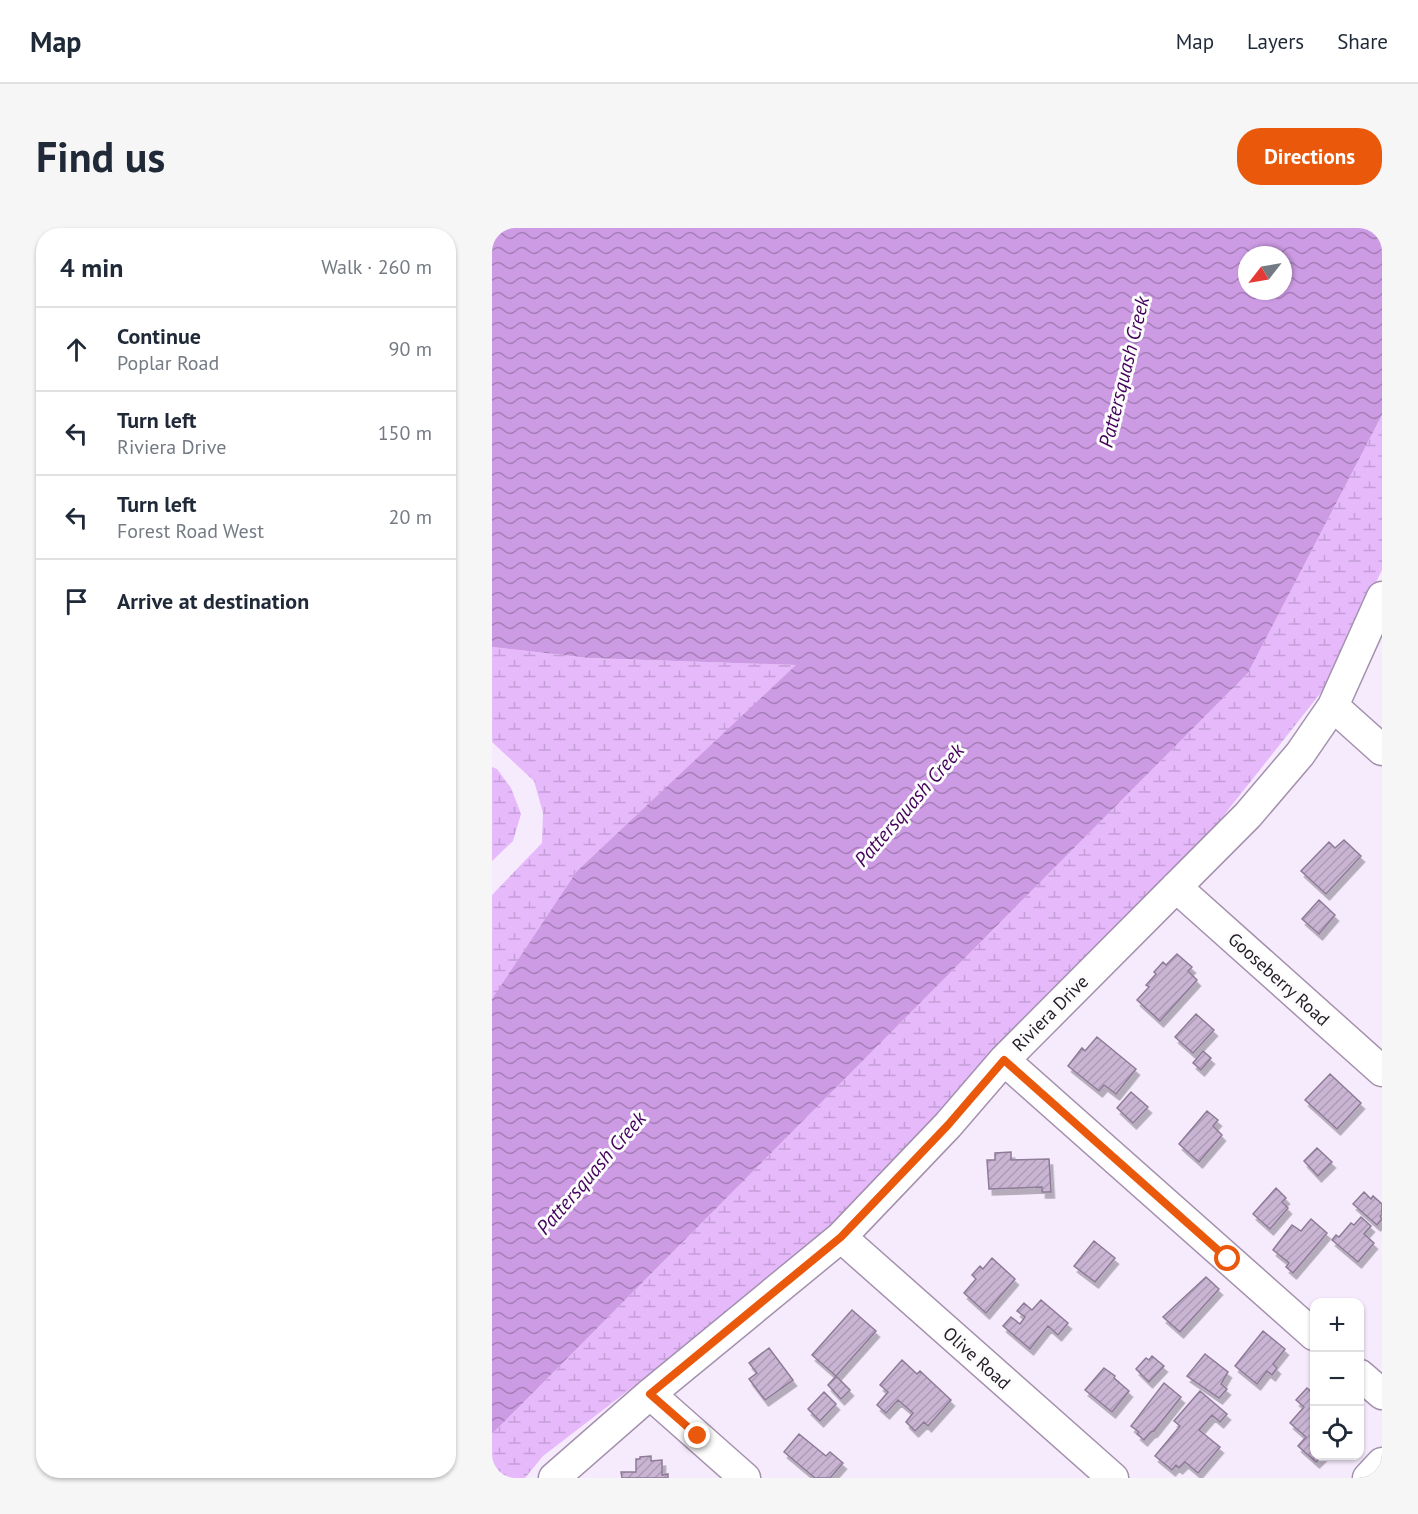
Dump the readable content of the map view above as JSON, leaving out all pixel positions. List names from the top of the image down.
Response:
{
  "streets": {
    "street": ["Gooseberry Road", "Riviera Drive", "Olive Road"]
  },
  "crossings": [
    ["Gooseberry Road", "Riviera Drive"],
    ["Riviera Drive", "Olive Road"]
  ],
  "water": ["Pattersquash Creek"],
  "north": "bottom left",
  "page": {
    "header": "Map",
    "nav": ["Map", "Layers", "Share"],
    "buttons": "Directions",
    "title": "Find us",
    "heading": ["4 min", "Walk · 260 m"],
    "list": [
      ["Continue", "Poplar Road", "90 m"],
      ["Turn left", "Riviera Drive", "150 m"],
      ["Turn left", "Forest Road West", "20 m"],
      "Arrive at destination"
    ],
    "map_buttons": ["+", "−"]
  }
}
